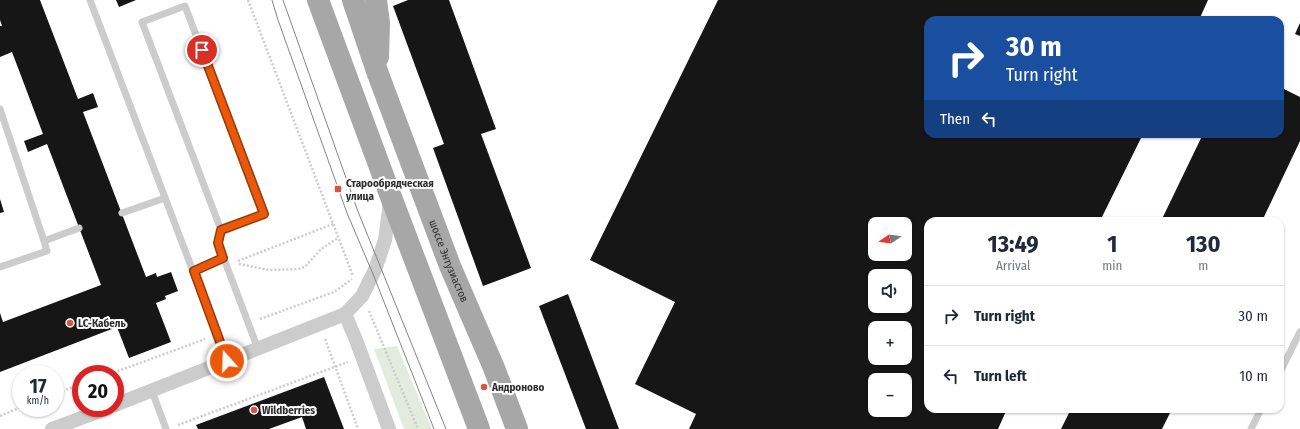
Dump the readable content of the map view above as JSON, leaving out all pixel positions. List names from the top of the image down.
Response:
{
  "streets": {
    "main road": ["шоссе Энтузиастов"]
  },
  "places": {
    "transit": ["Старообрядческая улица"],
    "other": ["LC-Кабель", "Андроново", "Wildberries"]
  },
  "north": "left",
  "page": {
    "turn": ["30 m", "Turn right"],
    "then": "Then",
    "map_buttons": ["+", "−"],
    "eta": [
      "13:49",
      "Arrival",
      "1",
      "min",
      "130",
      "m"
    ],
    "list": [
      {
        "name": "Turn right",
        "value": "30 m"
      },
      {
        "name": "Turn left",
        "value": "10 m"
      }
    ],
    "speed": "17 km/h",
    "limit": "20"
  }
}
